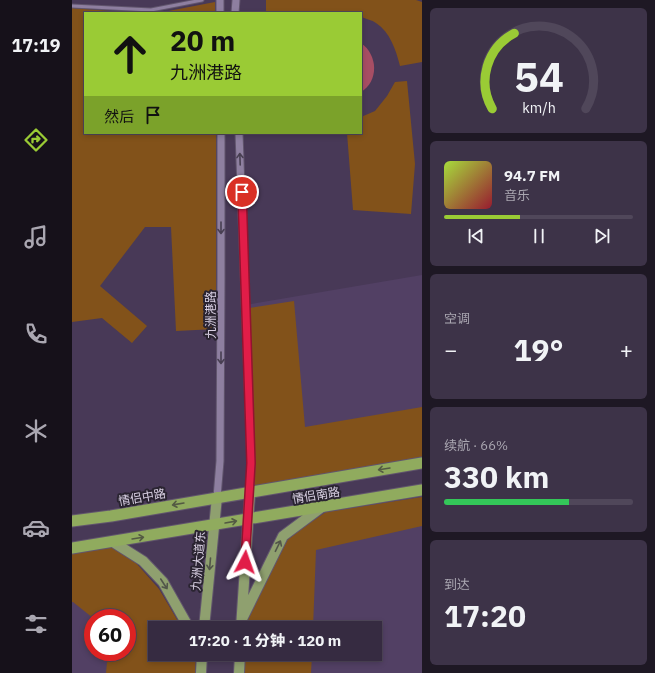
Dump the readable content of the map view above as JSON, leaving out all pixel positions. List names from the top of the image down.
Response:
{
  "streets": {
    "highway": ["情侣南路", "情侣中路"],
    "main road": ["九洲大道东"],
    "street": ["九洲港路"]
  },
  "crossings": [
    ["九洲港路", "情侣南路"],
    ["九洲港路", "情侣中路"],
    ["九洲港路", "九洲大道东"],
    ["情侣南路", "情侣中路"],
    ["情侣南路", "九洲大道东"],
    ["情侣中路", "九洲大道东"]
  ],
  "page": {
    "tabs": "17:19",
    "turn": ["20 m", "九洲港路"],
    "then": "然后",
    "song": ["94.7 FM", "音乐"],
    "tile": [
      "空调",
      ["续航 · 66%", "330 km"],
      ["到达", "17:20"]
    ],
    "heat": ["−", "19°", "+"],
    "limit": "60",
    "trip": "17:20 · 1 分钟 · 120 m",
    "gauge": ["54", "km/h"]
  }
}
